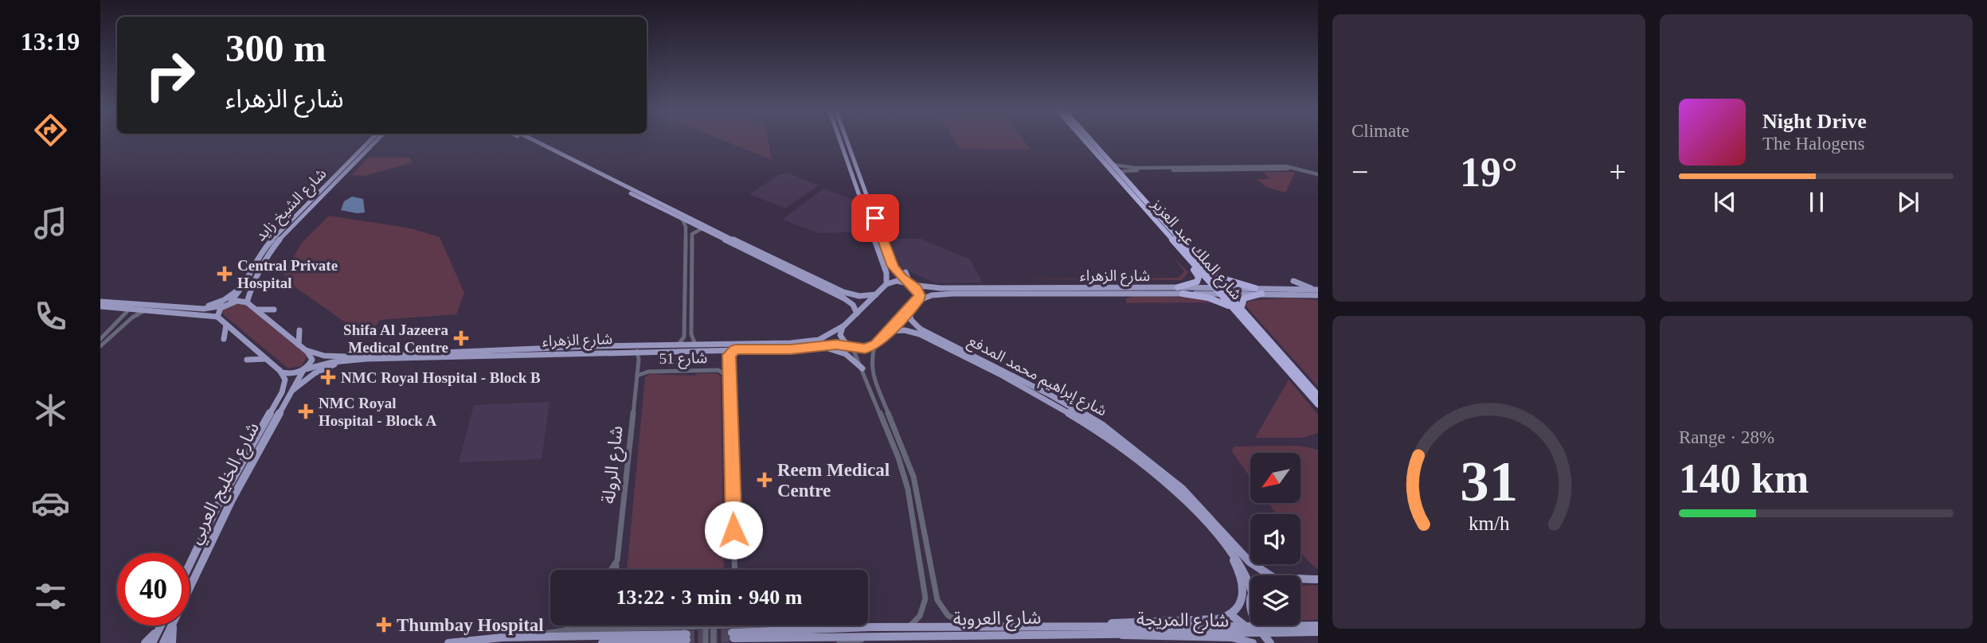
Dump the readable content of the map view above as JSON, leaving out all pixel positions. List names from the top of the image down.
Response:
{
  "streets": {
    "highway": ["شارع الملك عبد العزيز"],
    "main road": [
      "شارع الشيخ زايد",
      "شارع الزهراء",
      "شارع إبراهيم محمد المدفع",
      "شارع الخليج العربي",
      "شارع العروبة",
      "شارع المريجة"
    ],
    "street": ["شارع 51", "شارع الرولة"]
  },
  "crossings": [
    ["شارع الملك عبد العزيز", "شارع الزهراء"],
    ["شارع الزهراء", "شارع الرولة"],
    ["شارع الزهراء", "شارع الخليج العربي"],
    ["شارع 51", "شارع الرولة"],
    ["شارع العروبة", "شارع المريجة"]
  ],
  "places": {
    "health": [
      "Central Private Hospital",
      "Shifa Al Jazeera Medical Centre",
      "NMC Royal Hospital - Block B",
      "NMC Royal Hospital - Block A",
      "Reem Medical Centre",
      "Thumbay Hospital"
    ]
  },
  "north": "bottom left",
  "page": {
    "tabs": "13:19",
    "tile": [
      "Climate",
      ["Range · 28%", "140 km"]
    ],
    "turn": ["300 m", "شارع الزهراء"],
    "song": ["Night Drive", "The Halogens"],
    "heat": ["−", "19°", "+"],
    "limit": "40",
    "trip": "13:22 · 3 min · 940 m",
    "gauge": ["31", "km/h"]
  }
}
